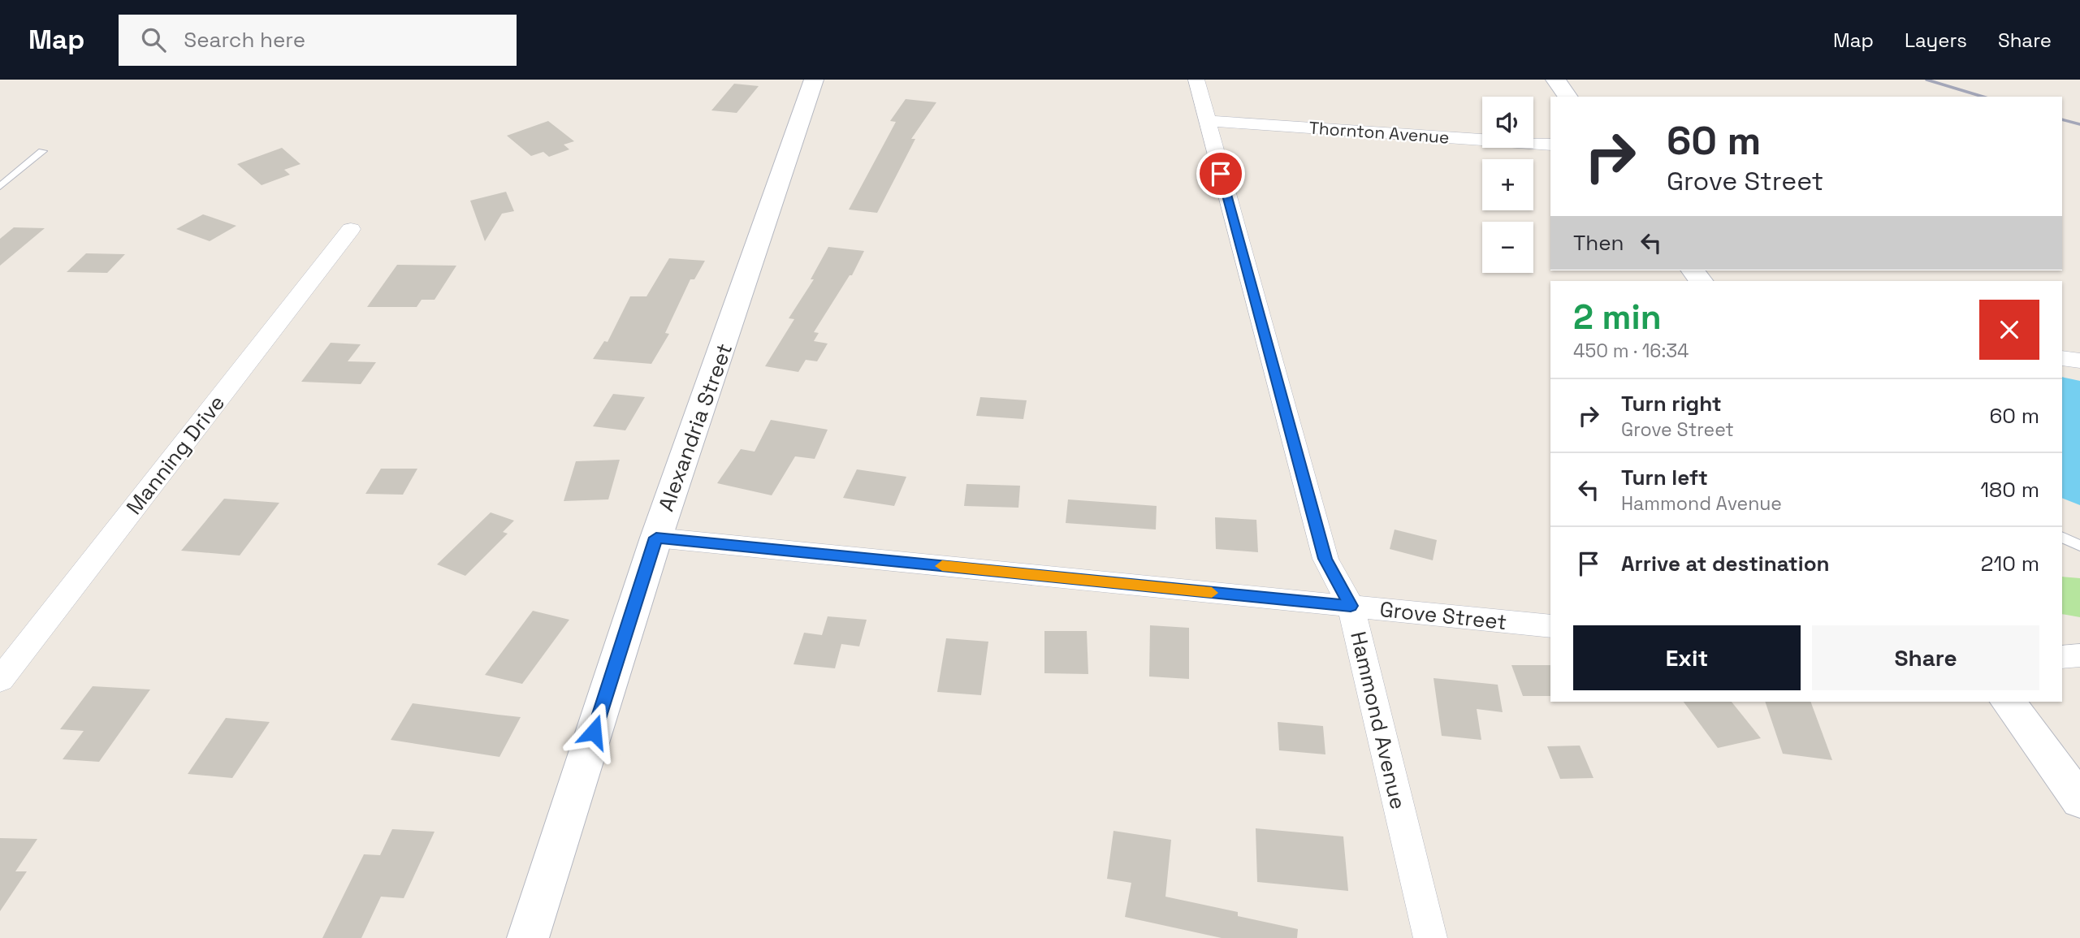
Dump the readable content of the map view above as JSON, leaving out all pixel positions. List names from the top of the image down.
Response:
{
  "streets": {
    "street": [
      "Thornton Avenue",
      "Alexandria Street",
      "Manning Drive",
      "Grove Street",
      "Hammond Avenue"
    ]
  },
  "crossings": [
    ["Thornton Avenue", "Hammond Avenue"],
    ["Alexandria Street", "Grove Street"],
    ["Grove Street", "Hammond Avenue"]
  ],
  "page": {
    "header": "Map",
    "search": "Search here",
    "nav": ["Map", "Layers", "Share"],
    "map_buttons": ["+", "−"],
    "turn": ["60 m", "Grove Street"],
    "then": "Then",
    "heading": ["2 min", "450 m · 16:34"],
    "list": [
      {
        "name": "Turn right",
        "note": "Grove Street",
        "value": "60 m"
      },
      {
        "name": "Turn left",
        "note": "Hammond Avenue",
        "value": "180 m"
      },
      {
        "name": "Arrive at destination",
        "value": "210 m"
      }
    ],
    "buttons": ["Exit", "Share"]
  }
}
